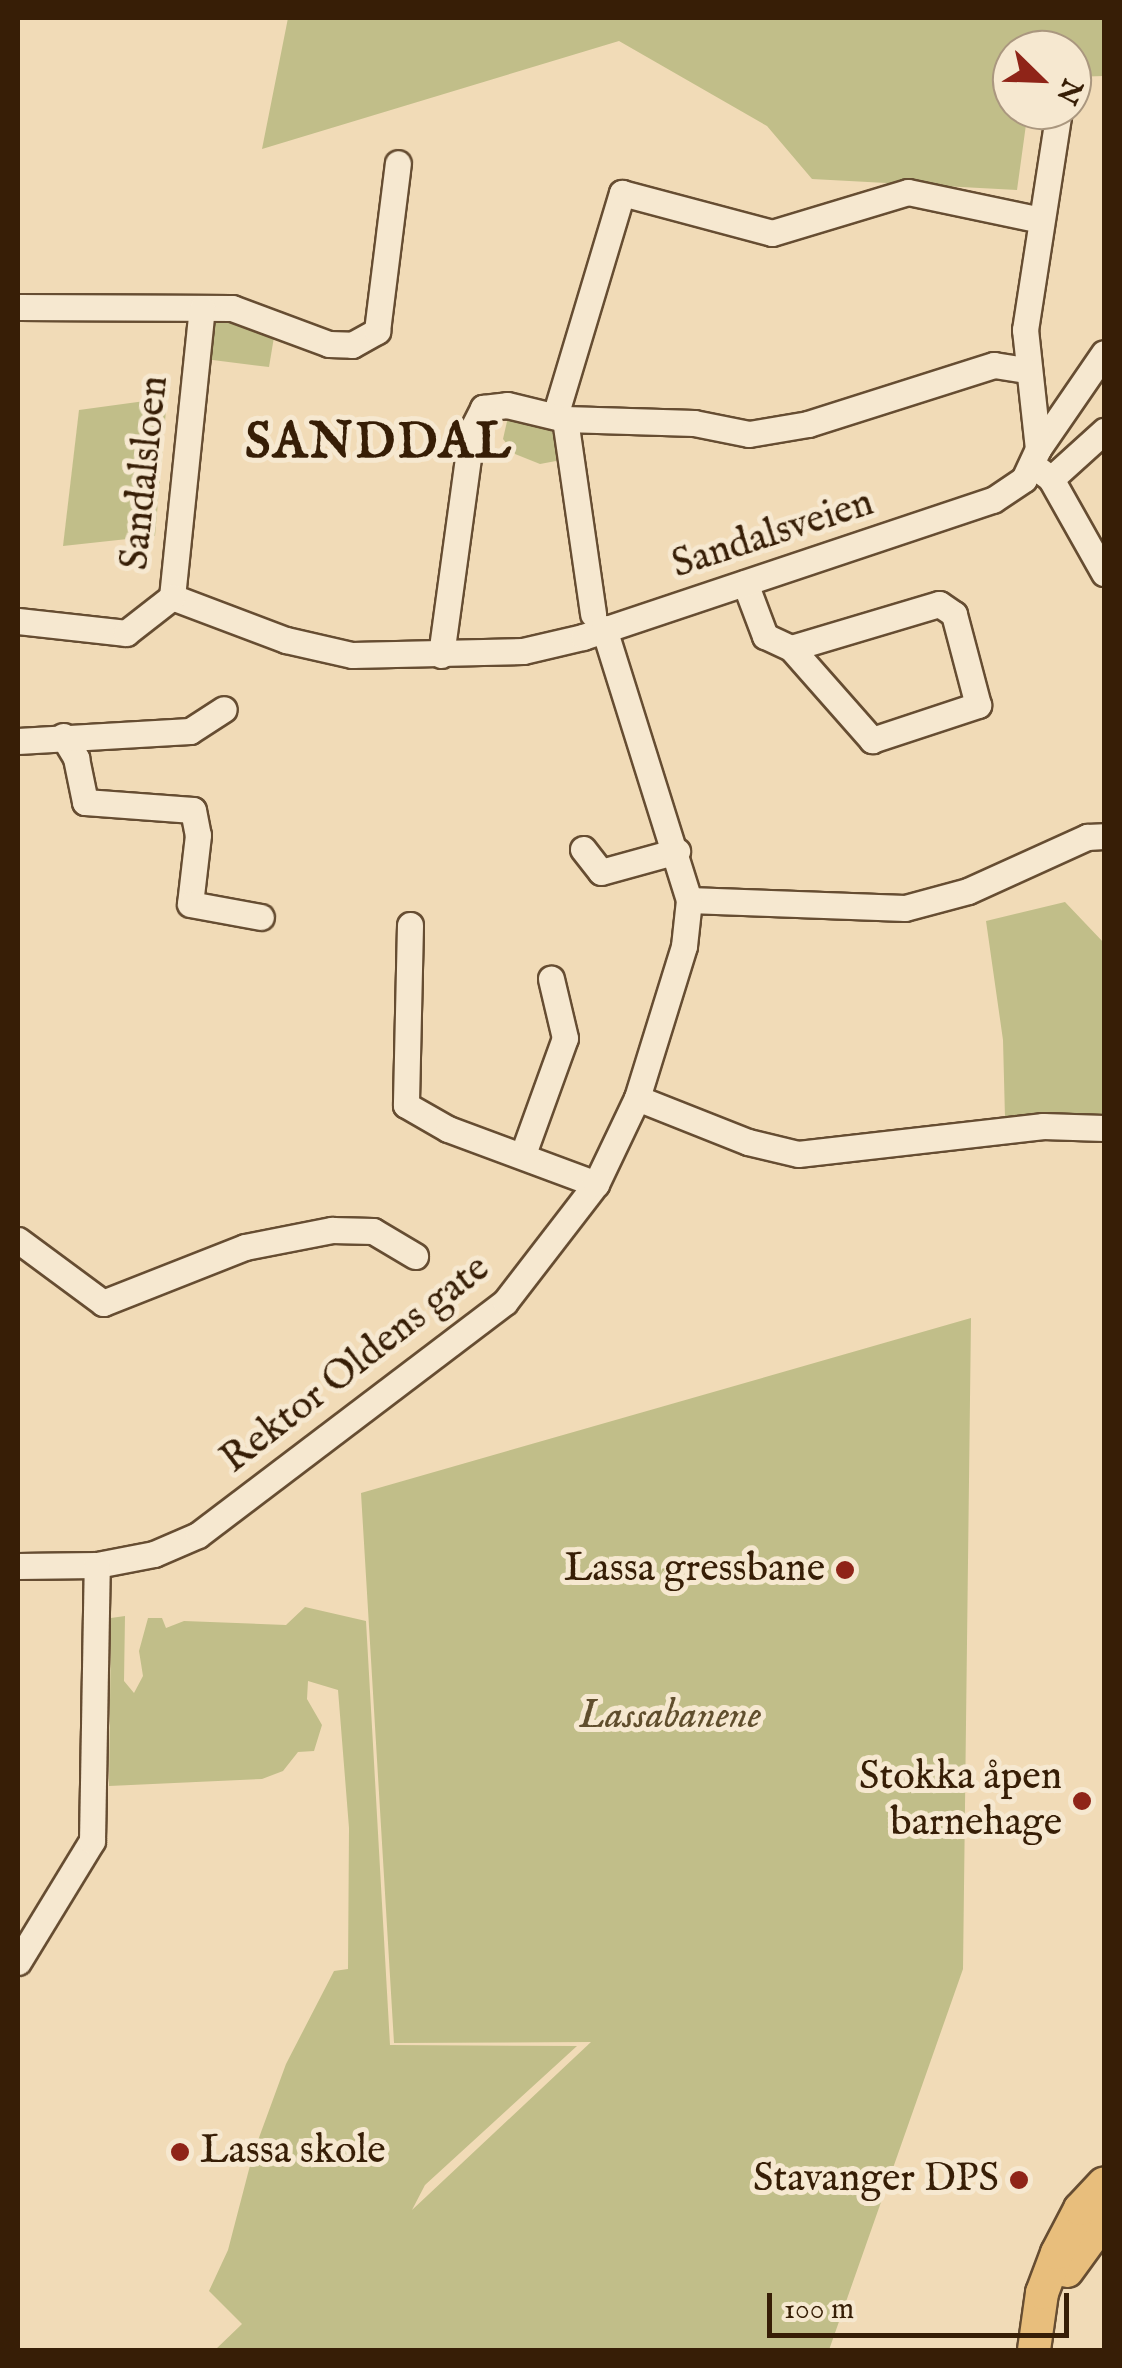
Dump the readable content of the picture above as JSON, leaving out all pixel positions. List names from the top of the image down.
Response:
{
  "streets": {
    "street": ["Sandalsloen", "Sandalsveien", "Rektor Oldens gate"]
  },
  "crossings": [
    ["Sandalsloen", "Sandalsveien"],
    ["Sandalsveien", "Rektor Oldens gate"]
  ],
  "districts": ["SANDDAL"],
  "parks": ["Lassabanene"],
  "places": [
    "Lassa gressbane",
    "Stokka åpen barnehage",
    "Lassa skole",
    "Stavanger DPS"
  ],
  "scale_bar": "100 m",
  "north": "bottom right"
}
